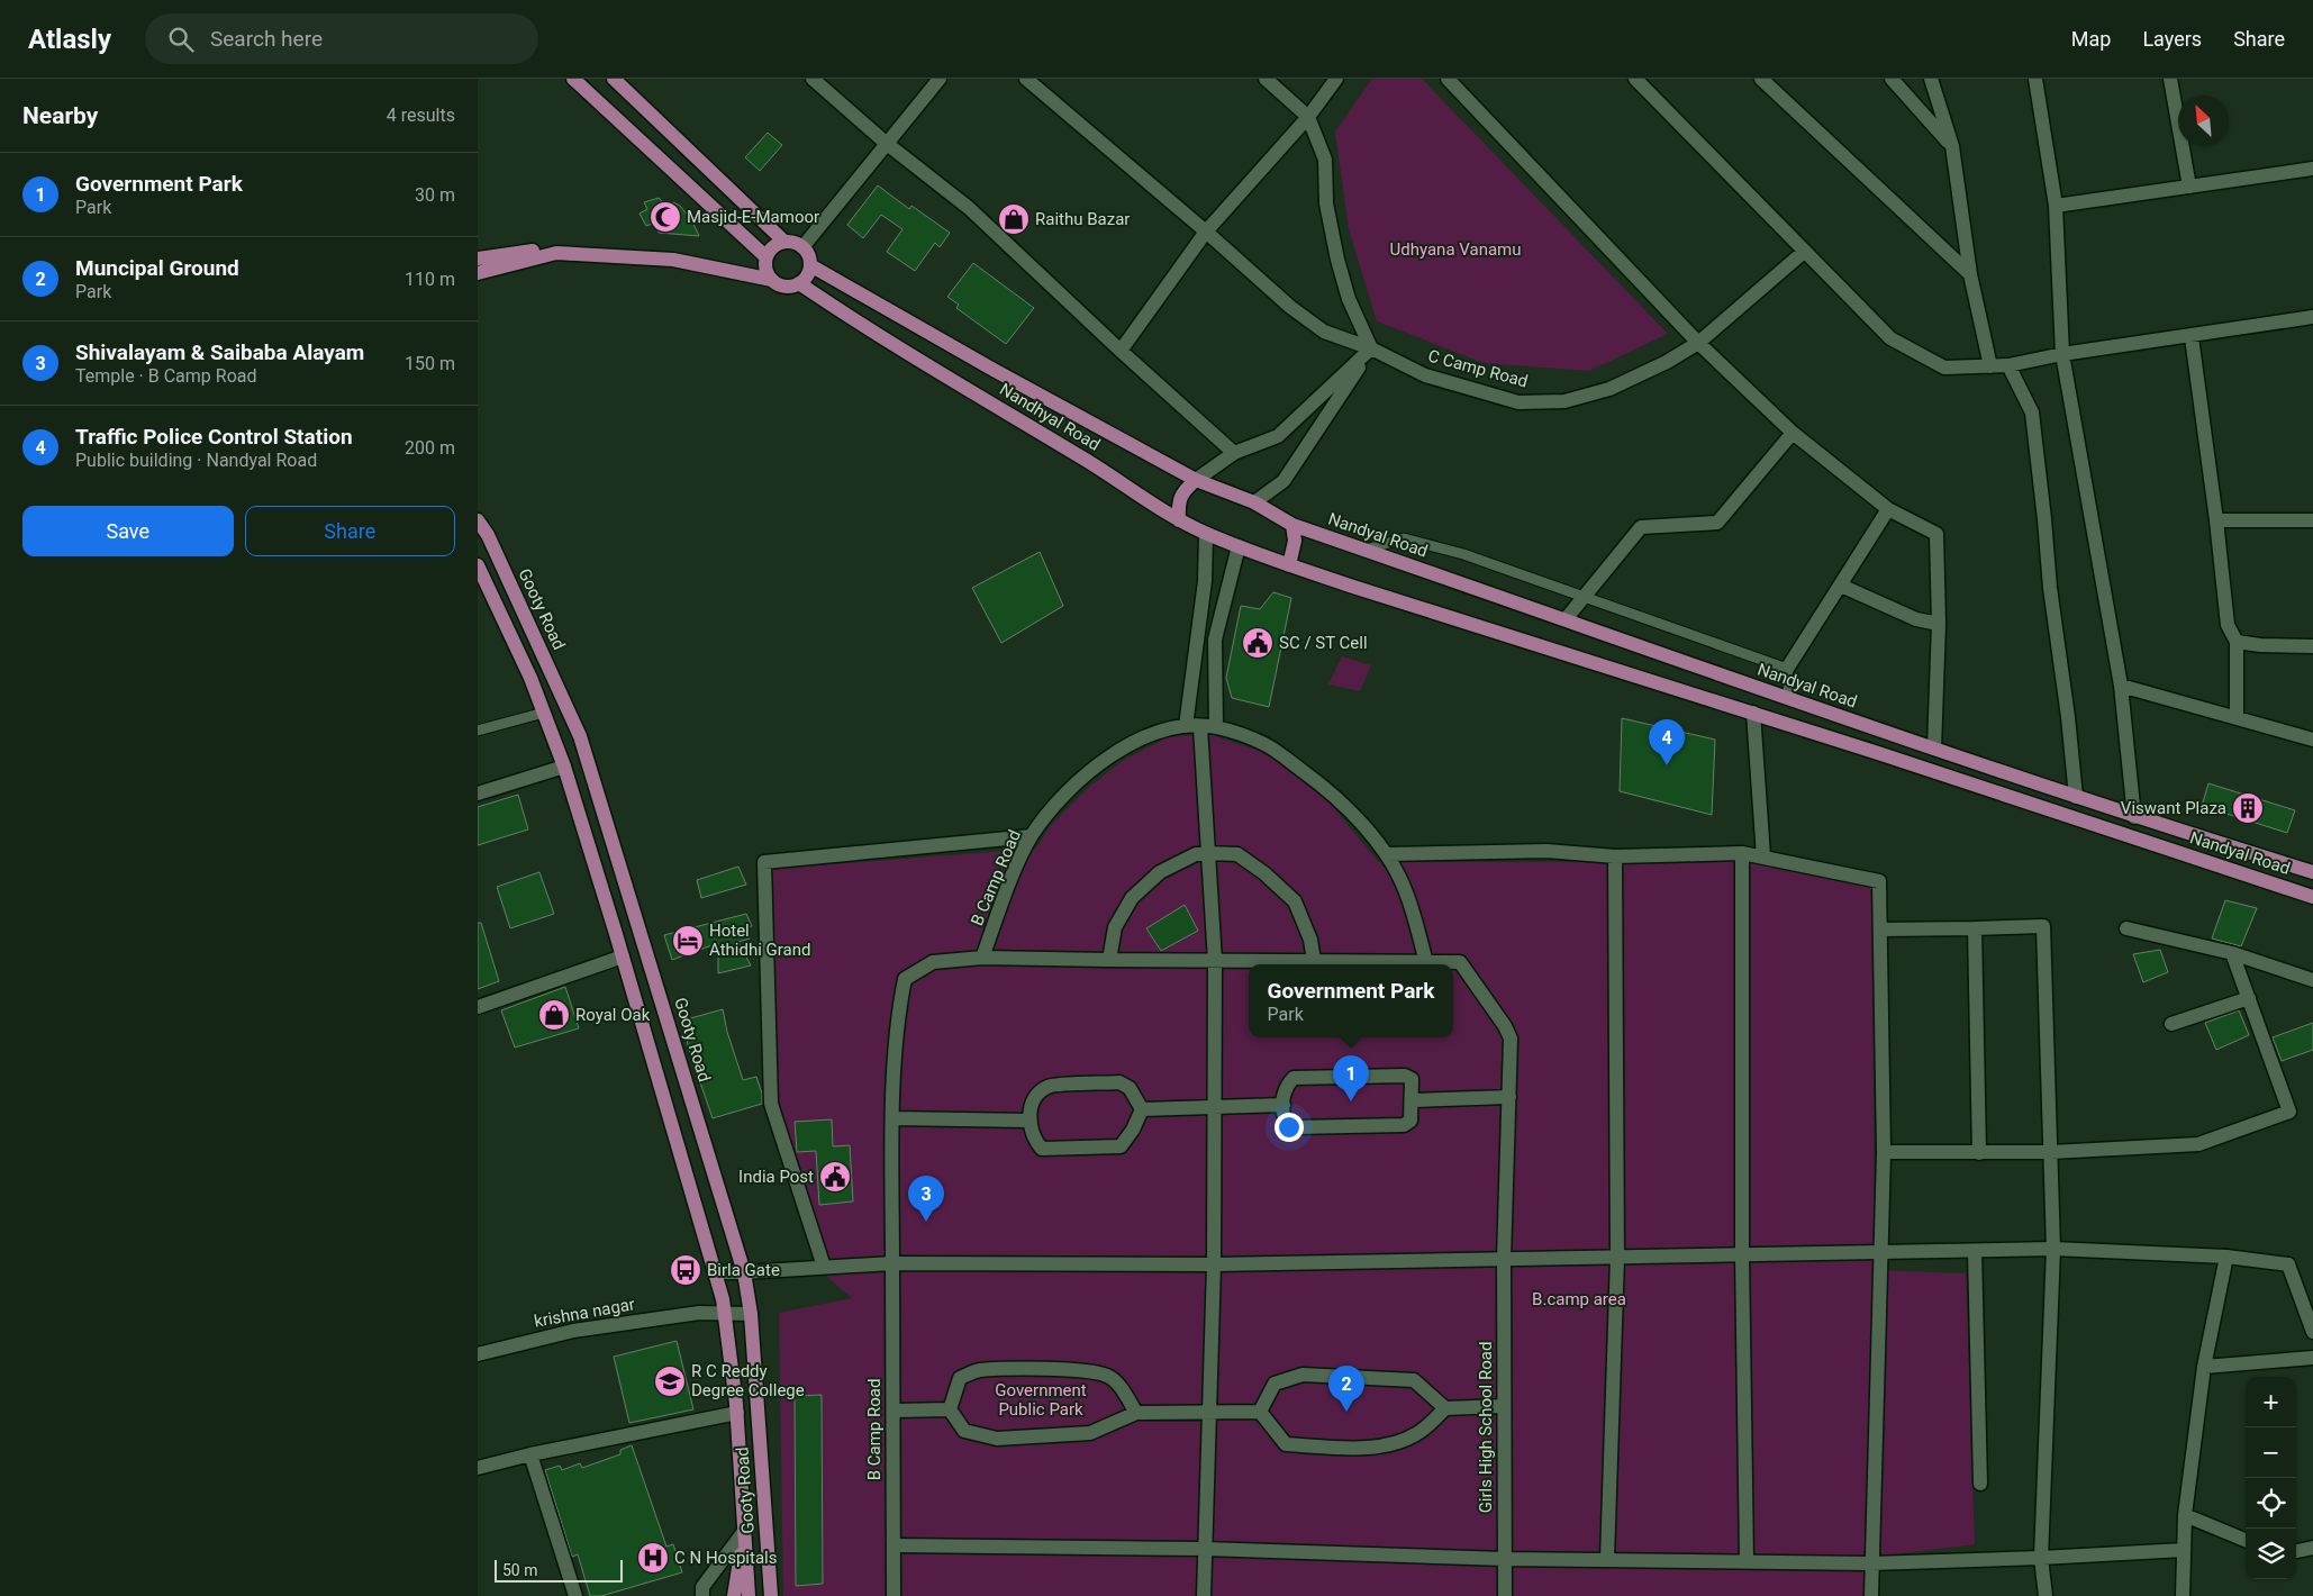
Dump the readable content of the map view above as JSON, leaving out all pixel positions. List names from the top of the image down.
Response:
{
  "streets": {
    "main road": ["Nandhyal Road", "Nandyal Road", "Gooty Road"],
    "street": [
      "C Camp Road",
      "B Camp Road",
      "krishna nagar",
      "Girls High School Road"
    ]
  },
  "crossings": [
    ["Nandhyal Road", "Nandyal Road"],
    ["Gooty Road", "krishna nagar"],
    ["B Camp Road", "Girls High School Road"]
  ],
  "parks": ["Udhyana Vanamu", "B.camp area", "Government Public Park"],
  "places": {
    "mosque": ["Masjid-E-Mamoor"],
    "shop": ["Raithu Bazar", "Royal Oak"],
    "public building": ["SC / ST Cell", "India Post"],
    "building": ["Viswant Plaza"],
    "hotel": ["Hotel Athidhi Grand"],
    "bus stop": ["Birla Gate"],
    "school or university": ["R C Reddy Degree College"],
    "hospital": ["C N Hospitals"]
  },
  "scale_bar": "50 m",
  "north": "top left",
  "page": {
    "header": "Atlasly",
    "search": "Search here",
    "nav": ["Map", "Layers", "Share"],
    "heading": ["Nearby", "4 results"],
    "list": [
      {
        "mark": "1",
        "name": "Government Park",
        "note": "Park",
        "value": "30 m"
      },
      {
        "mark": "2",
        "name": "Muncipal Ground",
        "note": "Park",
        "value": "110 m"
      },
      {
        "mark": "3",
        "name": "Shivalayam & Saibaba Alayam",
        "note": "Temple · B Camp Road",
        "value": "150 m"
      },
      {
        "mark": "4",
        "name": "Traffic Police Control Station",
        "note": "Public building · Nandyal Road",
        "value": "200 m"
      }
    ],
    "buttons": ["Save", "Share"],
    "pins": [
      "4",
      "1",
      "3",
      "2"
    ],
    "popup": ["Government Park", "Park"],
    "map_buttons": ["+", "−"],
    "scale": "50 m"
  }
}
